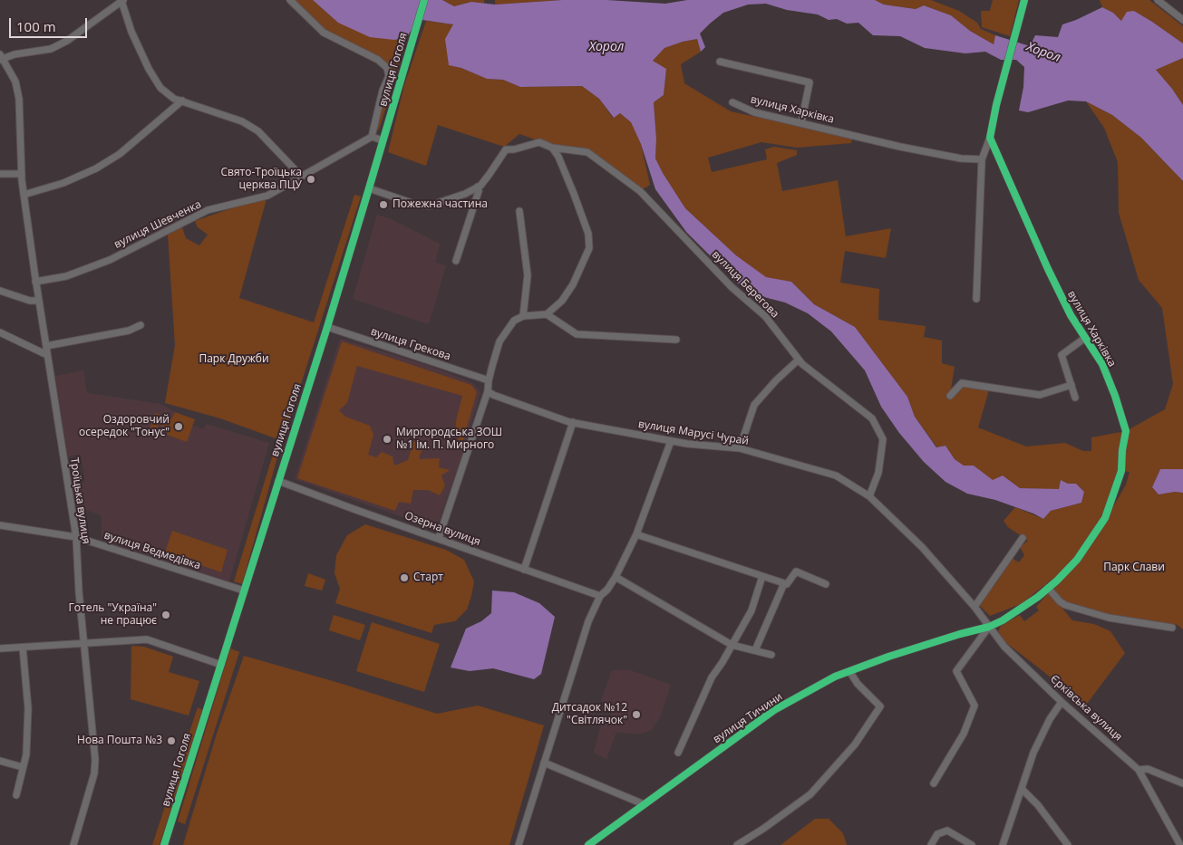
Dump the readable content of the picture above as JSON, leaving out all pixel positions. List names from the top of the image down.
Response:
{
  "streets": {
    "street": [
      "вулиця Гоголя",
      "вулиця Харківка",
      "вулиця Шевченка",
      "вулиця Берегова",
      "вулиця Грекова",
      "вулиця Марусі Чурай",
      "Троїцька вулиця",
      "Озерна вулиця",
      "вулиця Ведмедівка",
      "Єрківська вулиця",
      "вулиця Тичини"
    ]
  },
  "crossings": [
    ["вулиця Гоголя", "вулиця Грекова"],
    ["вулиця Гоголя", "Озерна вулиця"],
    ["вулиця Гоголя", "вулиця Ведмедівка"],
    ["вулиця Харківка", "вулиця Марусі Чурай"],
    ["вулиця Харківка", "Єрківська вулиця"],
    ["вулиця Харківка", "вулиця Тичини"],
    ["вулиця Шевченка", "Троїцька вулиця"],
    ["вулиця Берегова", "вулиця Марусі Чурай"],
    ["вулиця Марусі Чурай", "Єрківська вулиця"],
    ["вулиця Марусі Чурай", "вулиця Тичини"],
    ["Троїцька вулиця", "вулиця Ведмедівка"],
    ["Єрківська вулиця", "вулиця Тичини"]
  ],
  "water": ["Хорол"],
  "parks": ["Парк Дружби", "Парк Слави"],
  "places": [
    "Свято-Троїцька церква ПЦУ",
    "Пожежна частина",
    "Оздоровчий осередок \"Тонус\"",
    "Миргородська ЗОШ №1 ім. П. Мирного",
    "Старт",
    "Готель \"Україна\" не працює",
    "Дитсадок №12 \"Світлячок\"",
    "Нова Пошта №3"
  ],
  "scale_bar": "100 m"
}
